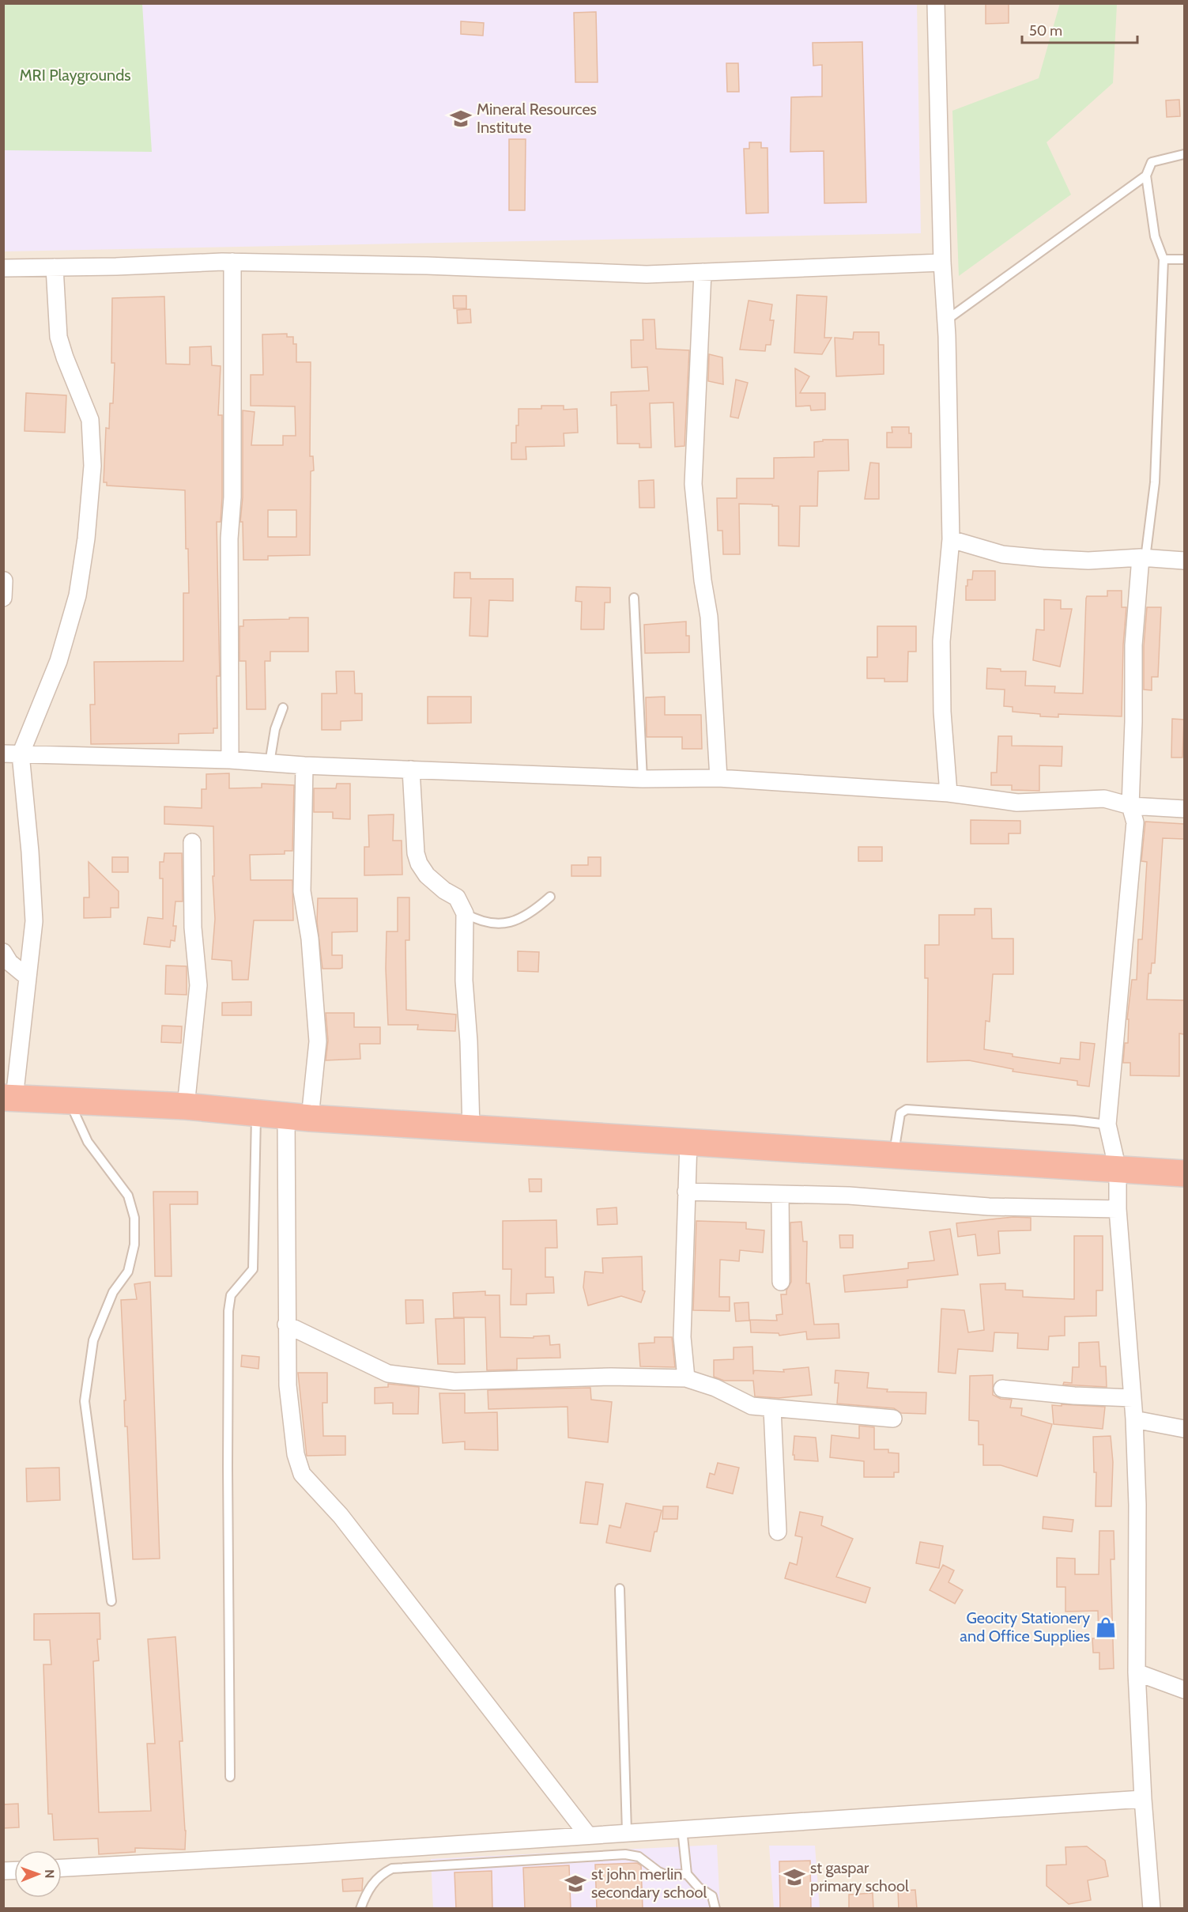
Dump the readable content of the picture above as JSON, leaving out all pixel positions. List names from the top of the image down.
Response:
{
  "parks": ["MRI Playgrounds"],
  "places": {
    "school or university": ["Mineral Resources Institute", "st gaspar primary school", "st john merlin secondary school"],
    "shop": ["Geocity Stationery and Office Supplies"]
  },
  "scale_bar": "50 m",
  "north": "right"
}
